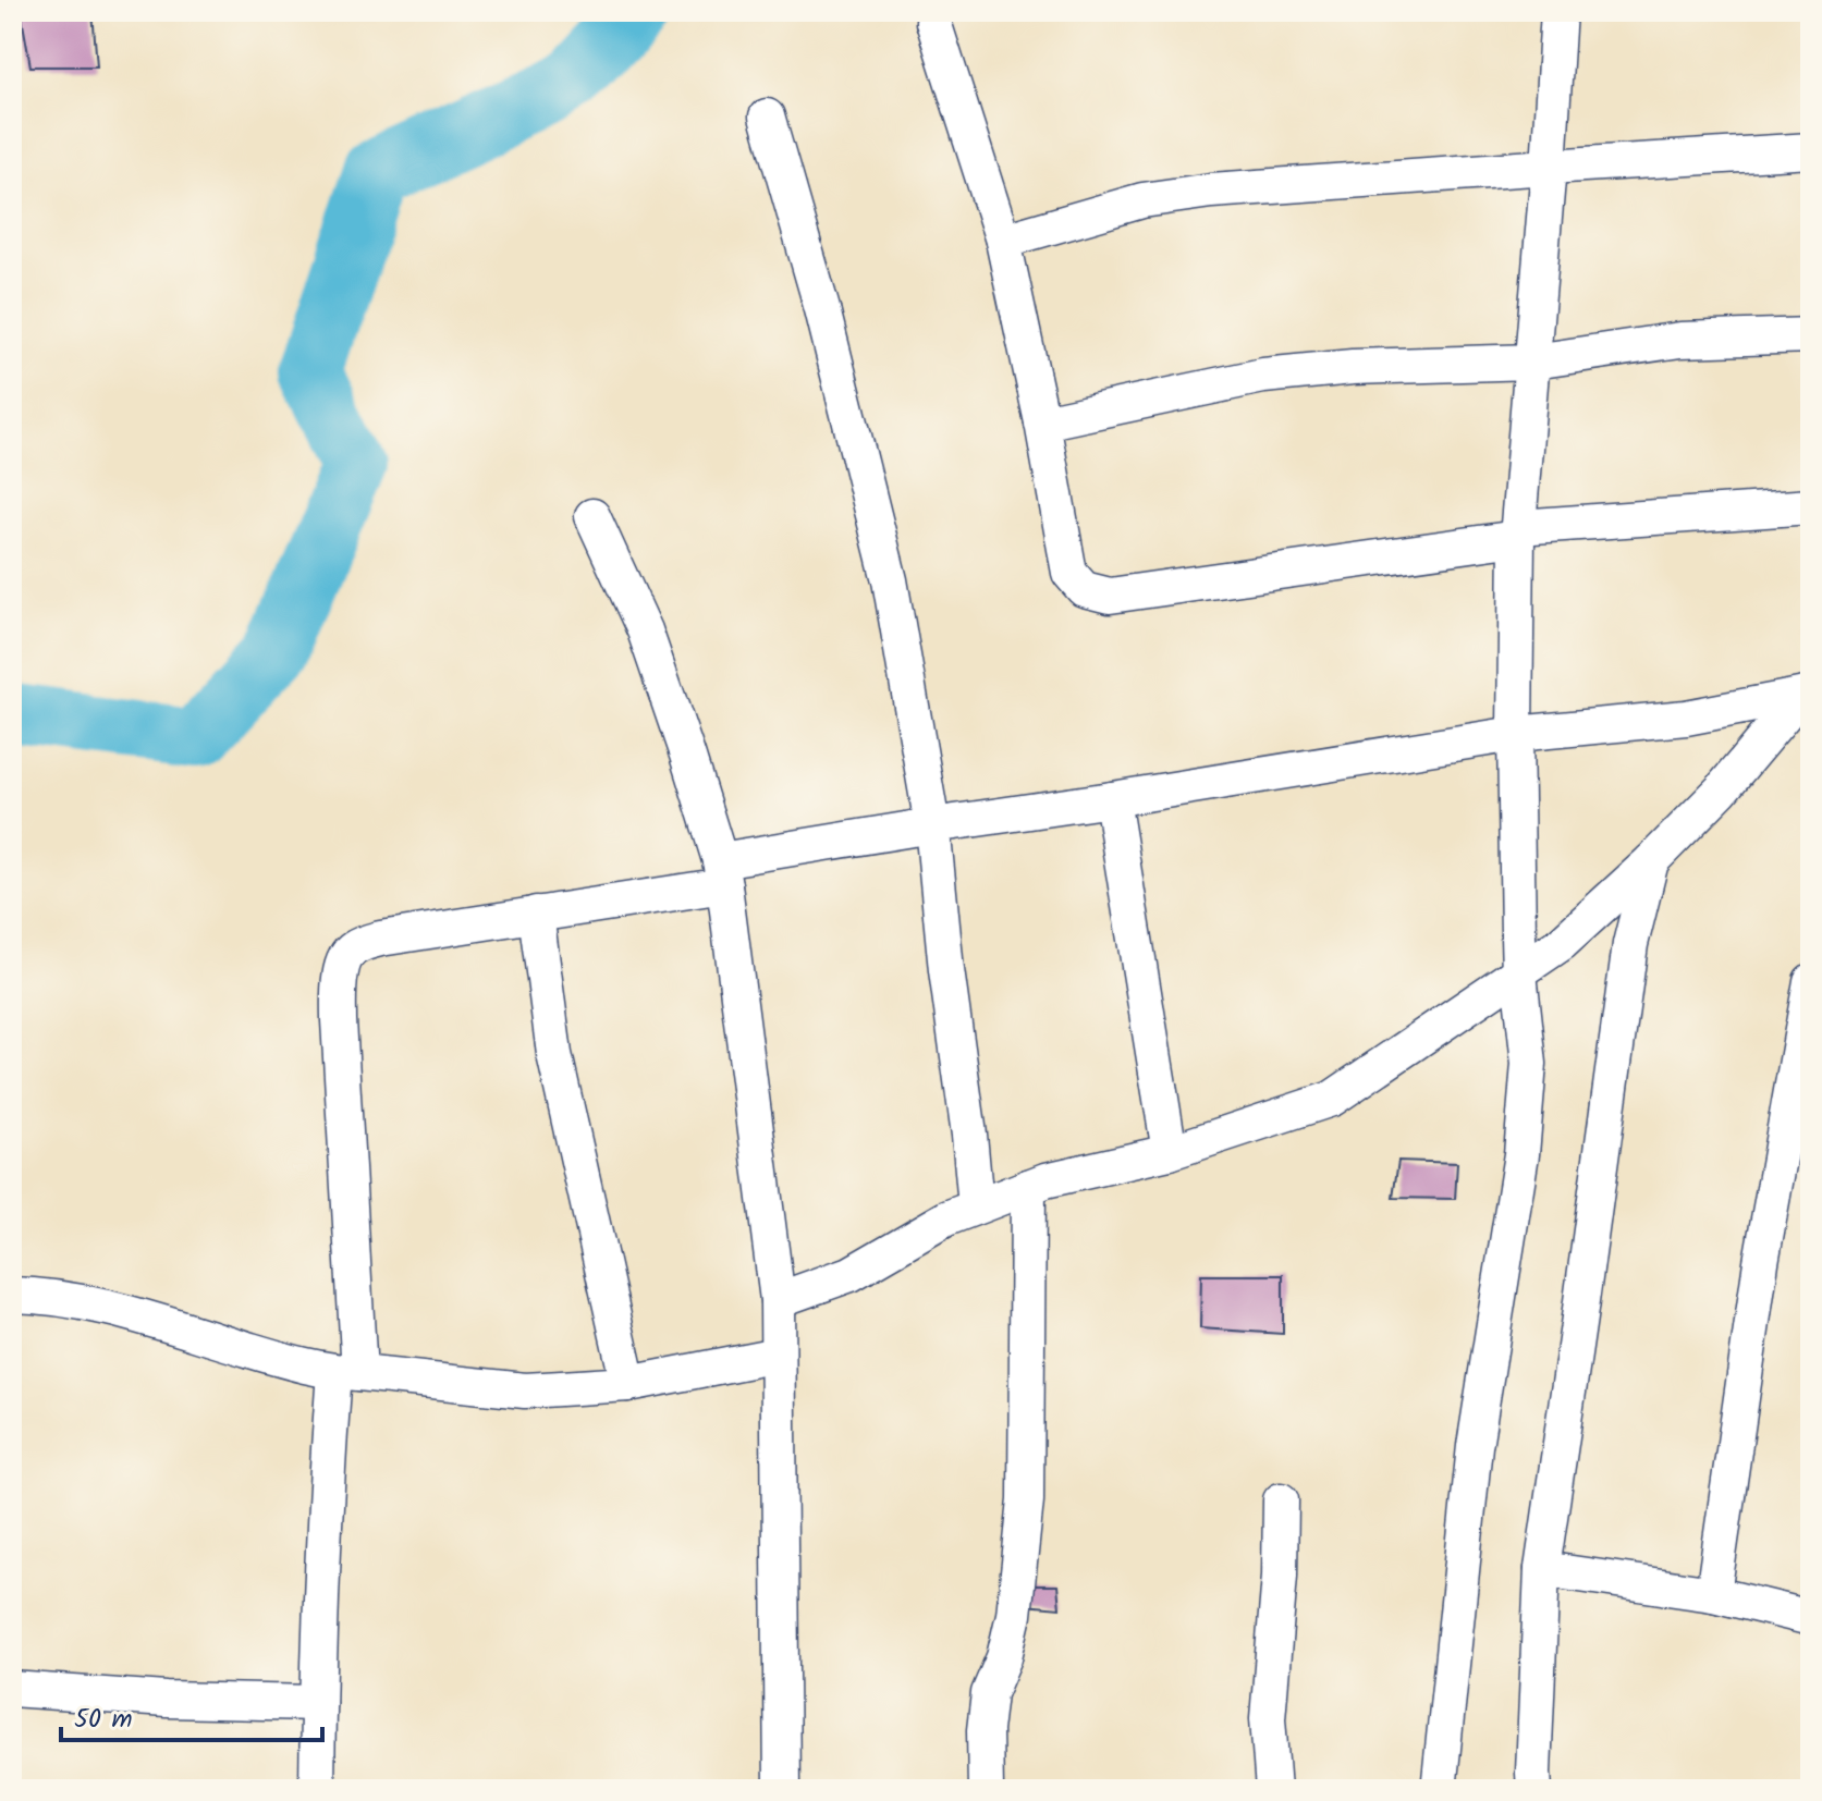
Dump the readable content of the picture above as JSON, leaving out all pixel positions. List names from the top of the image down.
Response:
{
  "scale_bar": "50 m"
}
